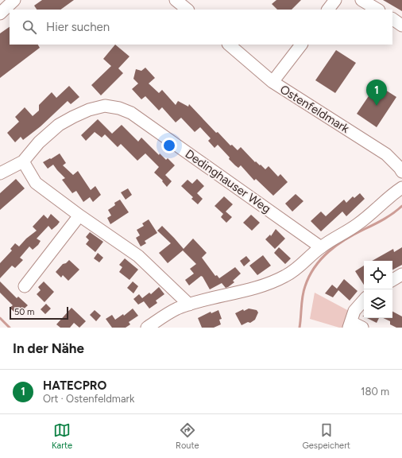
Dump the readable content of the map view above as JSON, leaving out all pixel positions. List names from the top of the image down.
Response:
{
  "streets": {
    "street": ["Ostenfeldmark", "Dedinghauser Weg"]
  },
  "scale_bar": "50 m",
  "page": {
    "search": "Hier suchen",
    "pins": "1",
    "scale": "50 m",
    "heading": "In der Nähe",
    "list": [
      {
        "mark": "1",
        "name": "HATECPRO",
        "note": "Ort · Ostenfeldmark",
        "value": "180 m"
      }
    ],
    "nav": ["Karte", "Route", "Gespeichert"]
  }
}
